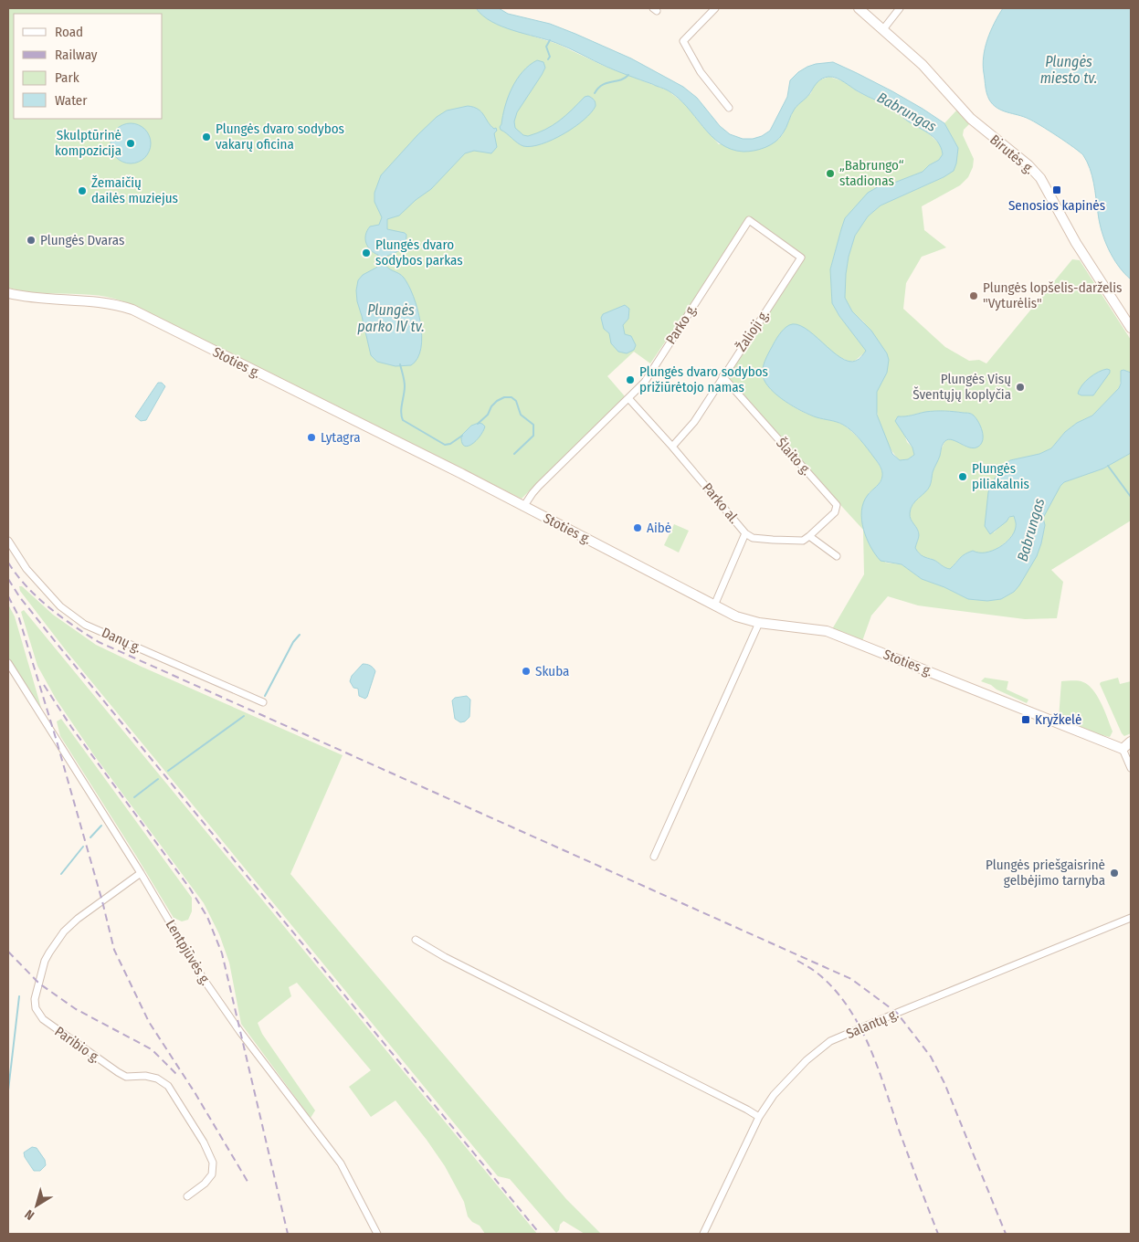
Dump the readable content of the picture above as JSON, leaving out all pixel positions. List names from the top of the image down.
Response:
{
  "streets": {
    "main road": ["Birutės g.", "Stoties g."],
    "street": [
      "Parko g.",
      "Žalioji g.",
      "Šlaito g.",
      "Parko al.",
      "Danų g.",
      "Lentpjūvės g.",
      "Salantų g.",
      "Paribio g."
    ]
  },
  "crossings": [
    ["Parko g.", "Žalioji g."],
    ["Parko g.", "Stoties g."],
    ["Parko g.", "Parko al."],
    ["Žalioji g.", "Šlaito g."],
    ["Žalioji g.", "Parko al."],
    ["Šlaito g.", "Parko al."],
    ["Lentpjūvės g.", "Paribio g."]
  ],
  "water": ["Plungės miesto tv.", "Babrungas", "Plungės parko IV tv."],
  "places": {
    "other": [
      "Plungės dvaro sodybos vakarų oficina",
      "Skulptūrinė kompozicija",
      "„Babrungo“ stadionas",
      "Žemaičių dailės muziejus",
      "Plungės Dvaras",
      "Plungės dvaro sodybos parkas",
      "Plungės lopšelis-darželis \"Vyturėlis\"",
      "Plungės dvaro sodybos prižiūrėtojo namas",
      "Plungės Visų Šventųjų koplyčia",
      "Lytagra",
      "Plungės piliakalnis",
      "Aibė",
      "Skuba",
      "Plungės priešgaisrinė gelbėjimo tarnyba"
    ],
    "transit": ["Senosios kapinės", "Kryžkelė"]
  },
  "legend": [
    "Road",
    "Railway",
    "Park",
    "Water"
  ],
  "north": "bottom left"
}
